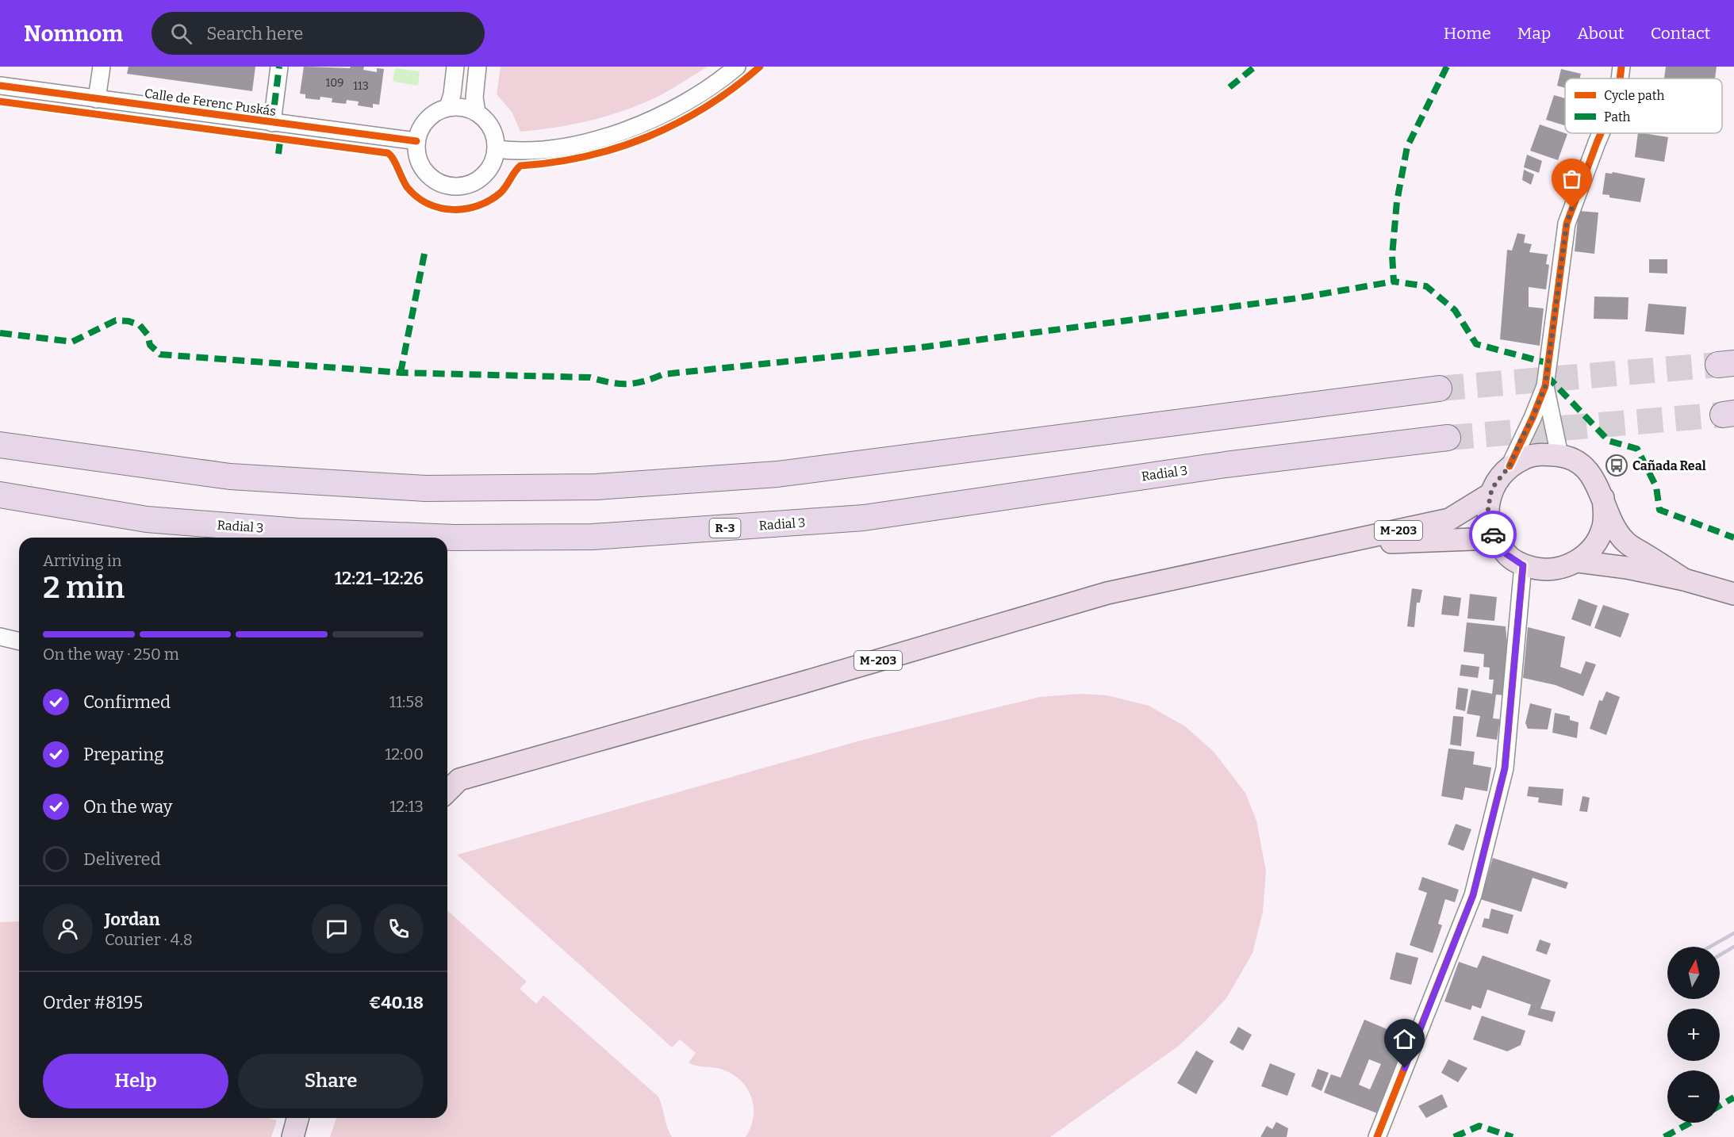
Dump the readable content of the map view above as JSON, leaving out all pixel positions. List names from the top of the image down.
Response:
{
  "streets": {
    "highway": ["Radial 3", "R-3"],
    "main road": ["M-203"],
    "street": ["Calle de Ferenc Puskás"]
  },
  "places": {
    "bus stop": ["Cañada Real"]
  },
  "house_numbers": ["109", "113"],
  "legend": ["Cycle path", "Path"],
  "north": "top",
  "page": {
    "header": "Nomnom",
    "search": "Search here",
    "nav": [
      "Home",
      "Map",
      "About",
      "Contact"
    ],
    "heading": ["2 min", "Arriving in", "12:21–12:26"],
    "panel": [
      "Jordan",
      "Courier · 4.8",
      "Order #8195",
      "€40.18"
    ],
    "bar": "On the way · 250 m",
    "list": [
      ["Confirmed", "11:58"],
      ["Preparing", "12:00"],
      ["On the way", "12:13"],
      "Delivered"
    ],
    "map_buttons": ["+", "−"],
    "buttons": ["Help", "Share"]
  }
}
